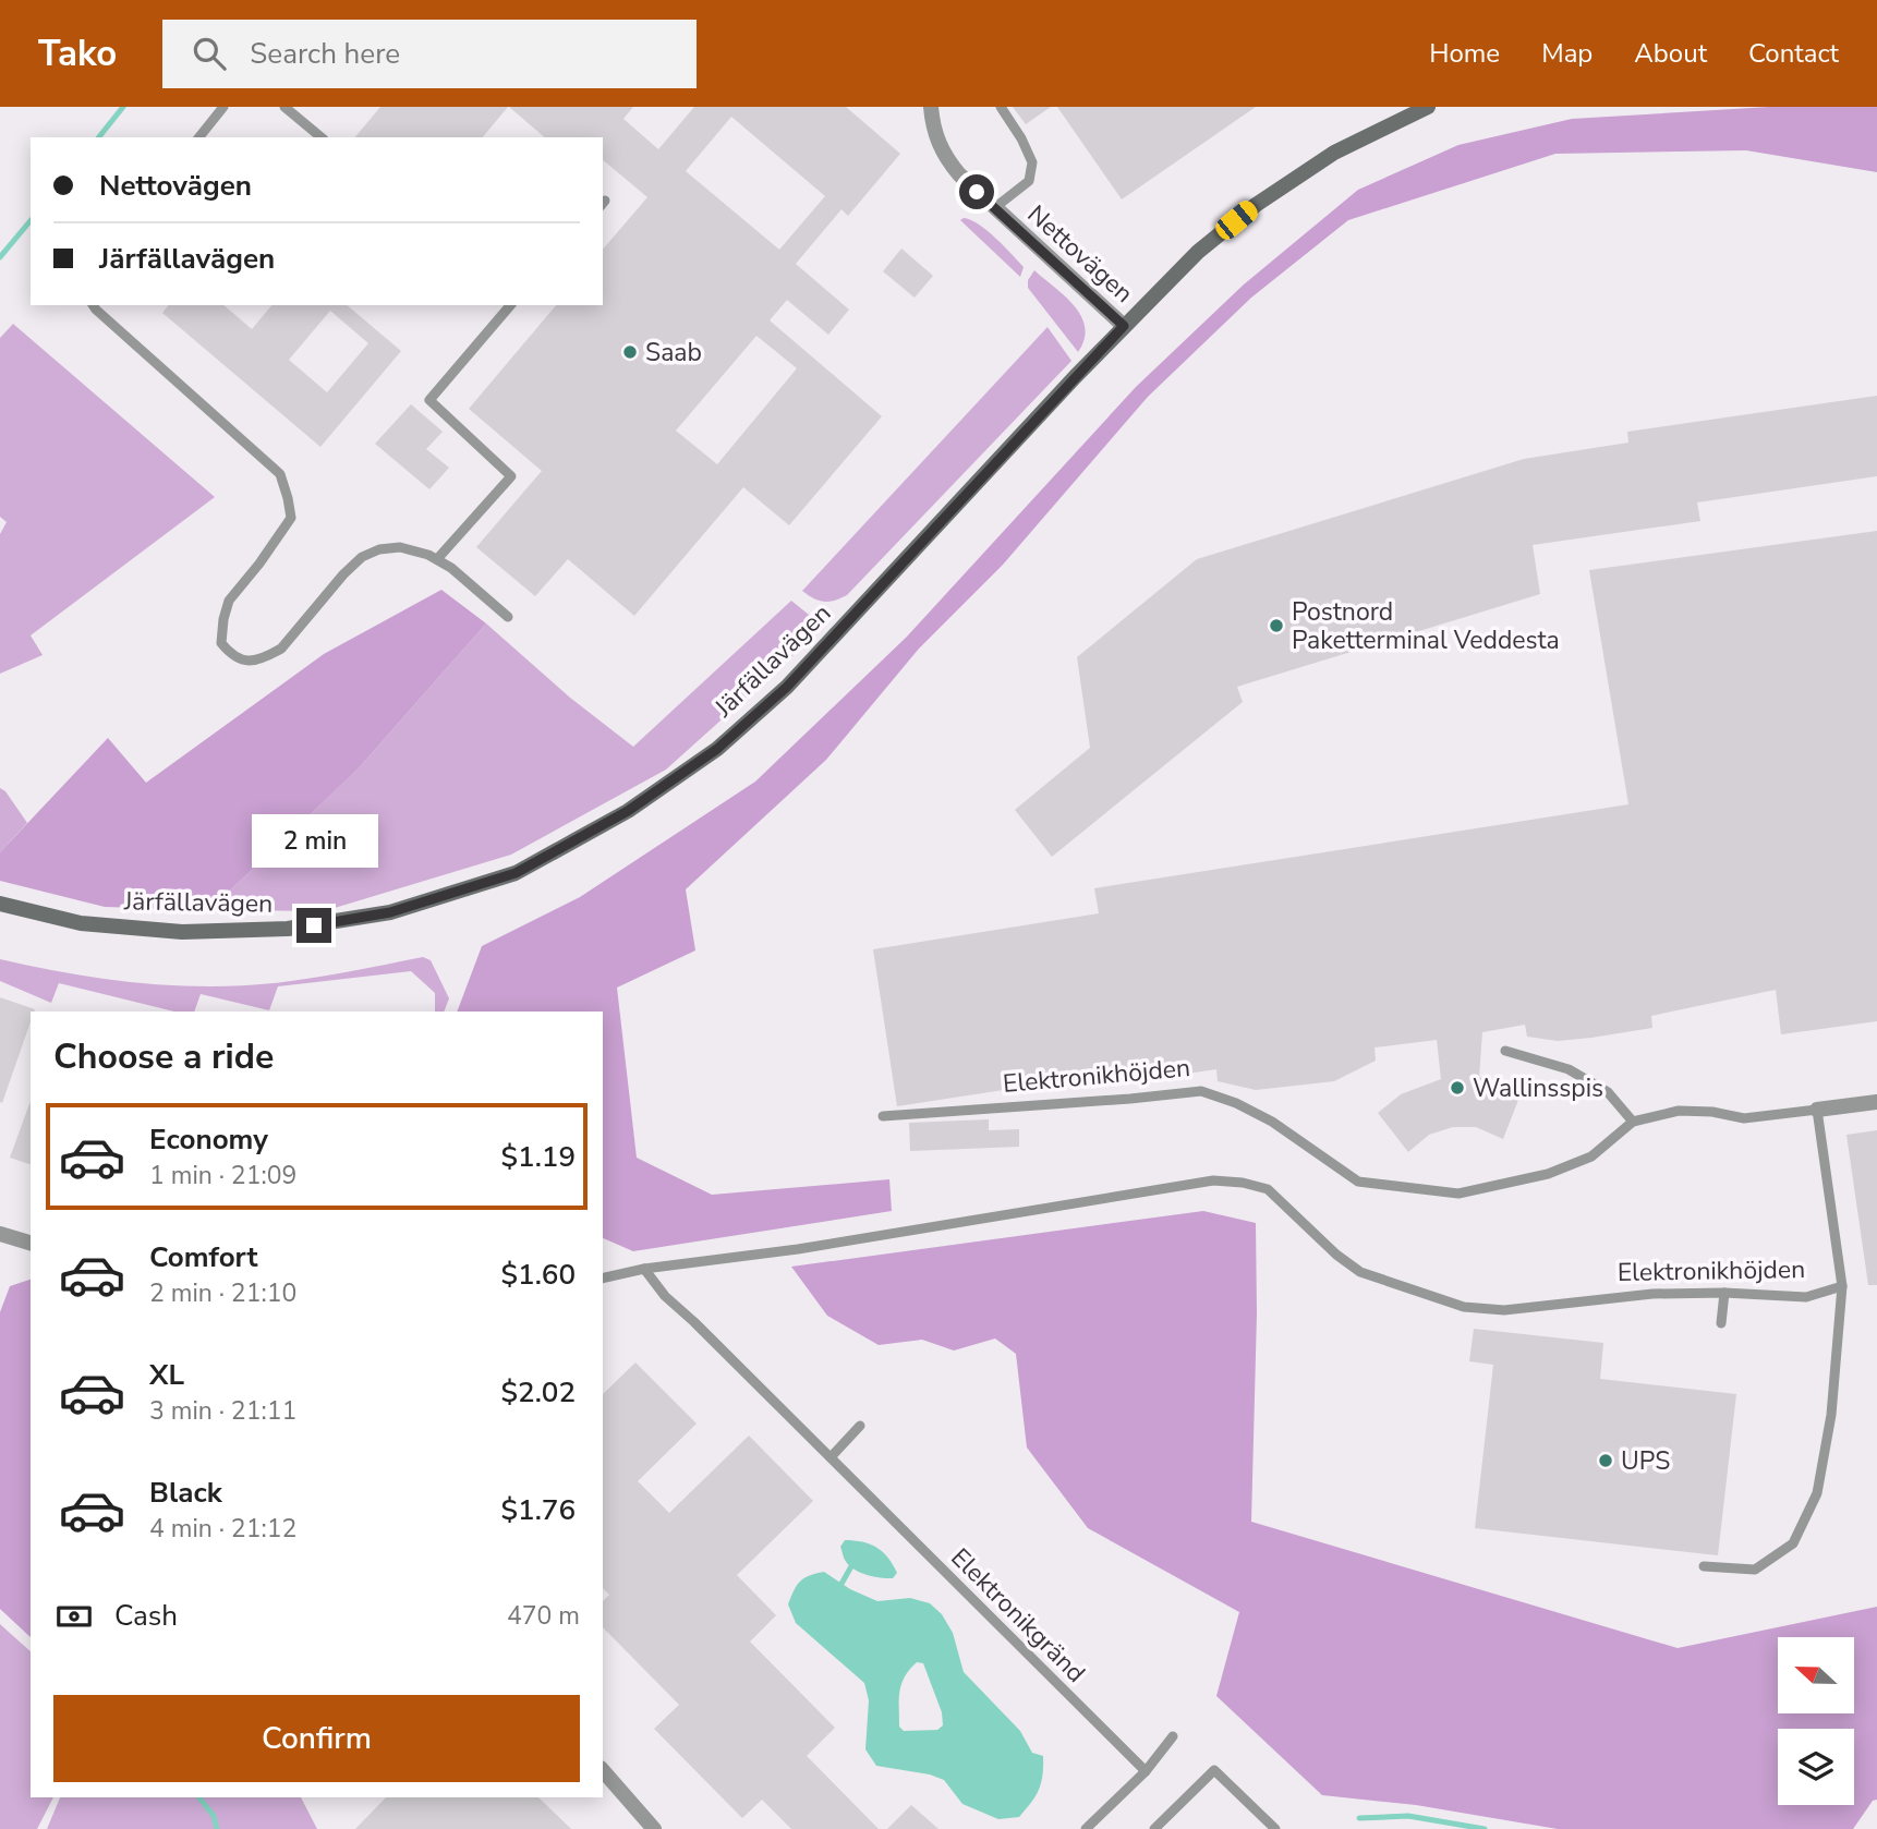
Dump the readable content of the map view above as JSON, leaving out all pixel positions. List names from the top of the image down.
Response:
{
  "streets": {
    "street": ["Nettovägen", "Järfällavägen", "Elektronikhöjden"],
    "lane": ["Elektronikgränd"]
  },
  "crossings": [
    ["Nettovägen", "Järfällavägen"],
    ["Elektronikhöjden", "Elektronikgränd"]
  ],
  "places": [
    "Saab",
    "Postnord Paketterminal Veddesta",
    "Wallinsspis",
    "UPS"
  ],
  "north": "left",
  "page": {
    "header": "Tako",
    "search": "Search here",
    "nav": [
      "Home",
      "Map",
      "About",
      "Contact"
    ],
    "banner": ["Nettovägen", "Järfällavägen"],
    "bubble": "2 min",
    "heading": "Choose a ride",
    "list": [
      {
        "name": "Economy",
        "note": "1 min · 21:09",
        "value": "$1.19"
      },
      {
        "name": "Comfort",
        "note": "2 min · 21:10",
        "value": "$1.60"
      },
      {
        "name": "XL",
        "note": "3 min · 21:11",
        "value": "$2.02"
      },
      {
        "name": "Black",
        "note": "4 min · 21:12",
        "value": "$1.76"
      }
    ],
    "pay": ["Cash", "470 m"],
    "buttons": "Confirm"
  }
}
